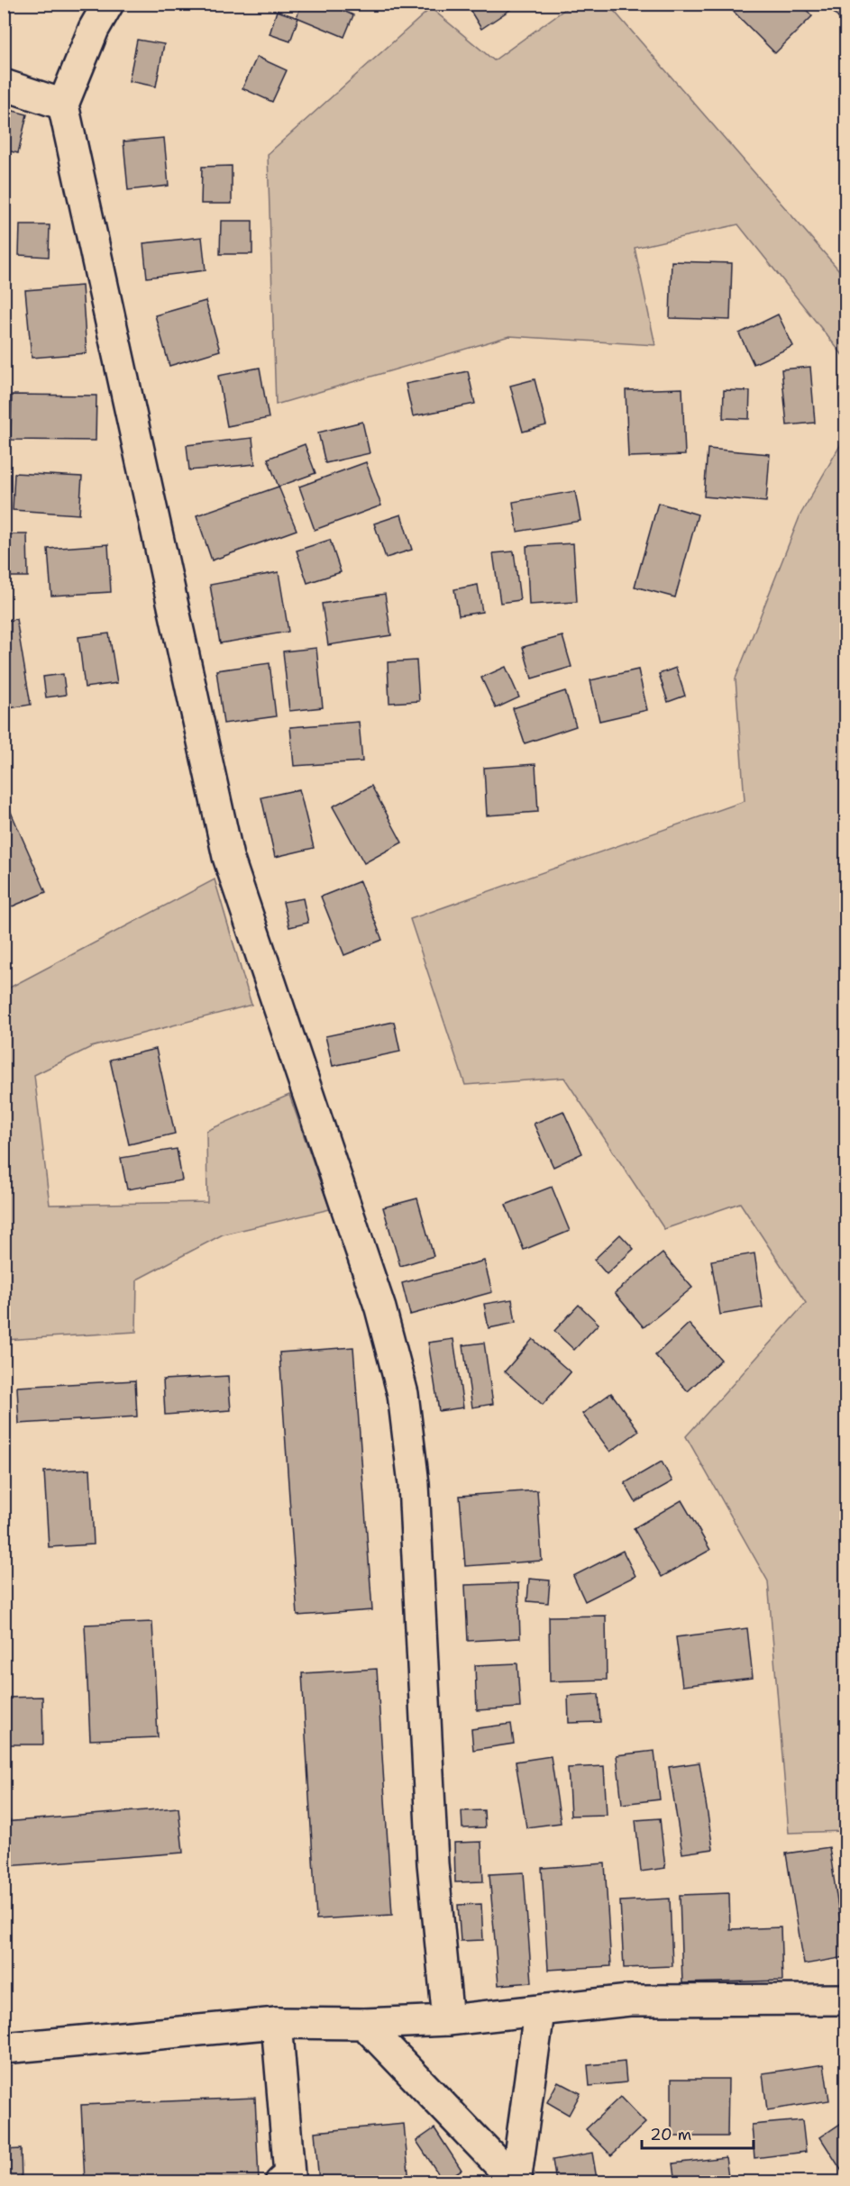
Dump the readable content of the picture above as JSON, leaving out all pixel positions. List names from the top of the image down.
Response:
{
  "scale_bar": "20 m"
}
